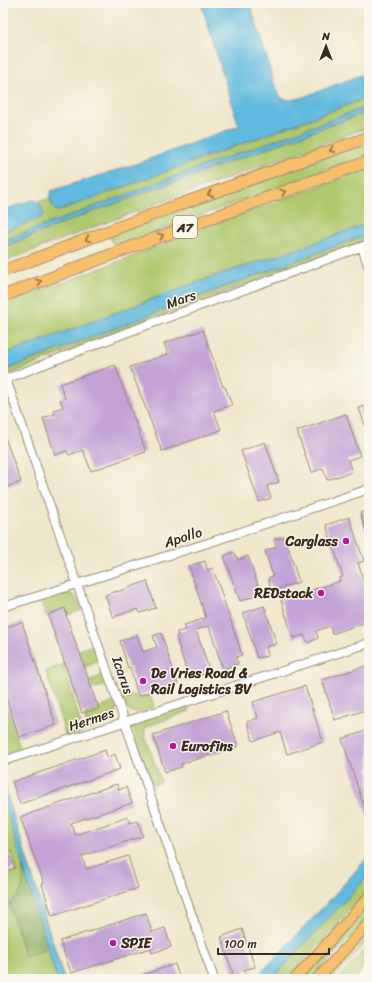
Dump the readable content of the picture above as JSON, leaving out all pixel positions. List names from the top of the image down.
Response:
{
  "streets": {
    "highway": ["A7"],
    "street": [
      "Mars",
      "Apollo",
      "Icarus",
      "Hermes"
    ]
  },
  "crossings": [
    ["Mars", "Icarus"],
    ["Apollo", "Icarus"],
    ["Icarus", "Hermes"]
  ],
  "places": [
    "Carglass",
    "REDstack",
    "De Vries Road & Rail Logistics BV",
    "Eurofins",
    "SPIE"
  ],
  "scale_bar": "100 m",
  "north": "top"
}
